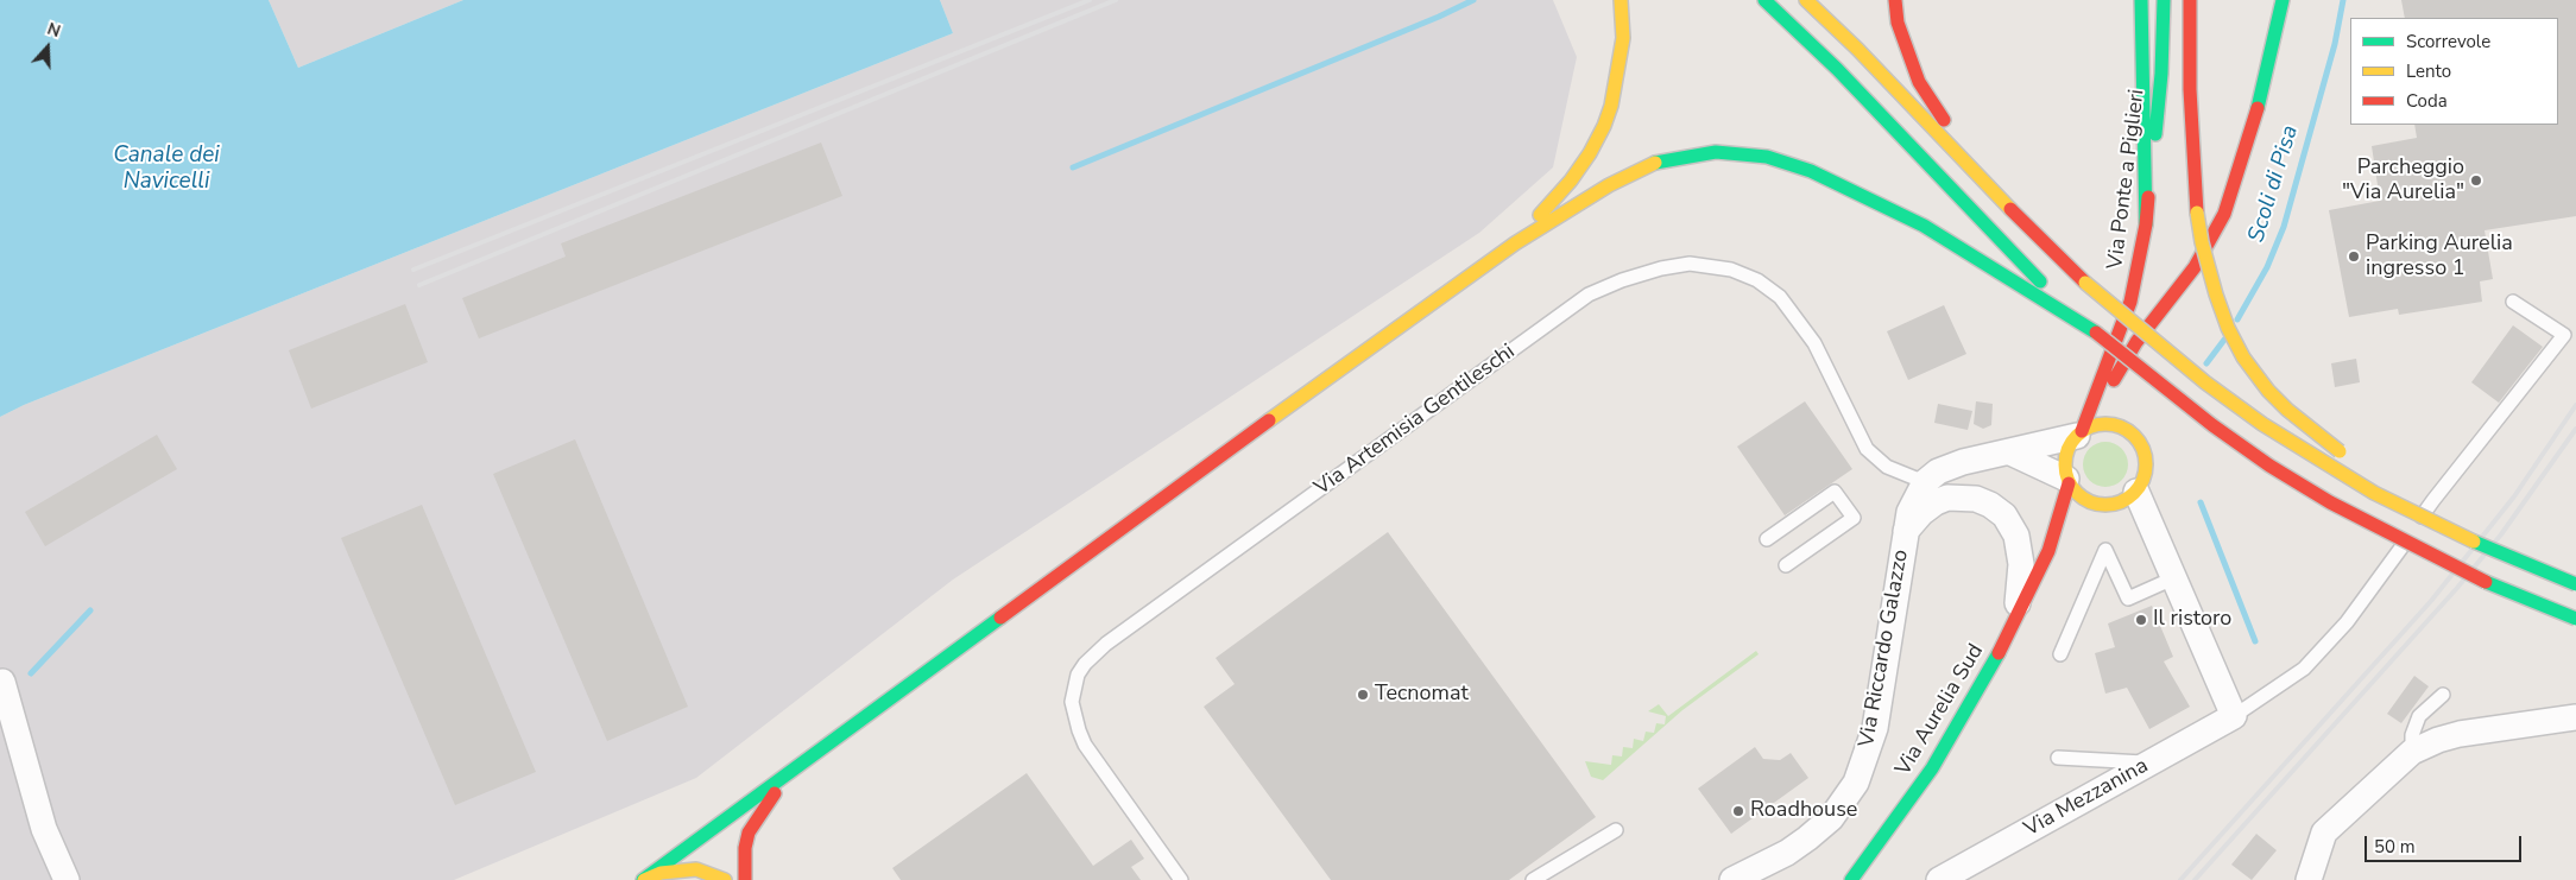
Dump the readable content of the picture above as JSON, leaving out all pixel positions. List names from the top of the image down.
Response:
{
  "streets": {
    "main road": ["Via Ponte a Piglieri", "Via Aurelia Sud"],
    "street": ["Via Riccardo Galazzo", "Via Mezzanina"],
    "lane": ["Via Artemisia Gentileschi"]
  },
  "crossings": [
    ["Via Artemisia Gentileschi", "Via Riccardo Galazzo"],
    ["Via Riccardo Galazzo", "Via Aurelia Sud"]
  ],
  "water": ["Canale dei Navicelli", "Scoli di Pisa"],
  "places": [
    "Parcheggio \"Via Aurelia\"",
    "Parking Aurelia ingresso 1",
    "Il ristoro",
    "Tecnomat",
    "Roadhouse"
  ],
  "legend": ["Scorrevole", "Lento", "Coda"],
  "scale_bar": "50 m",
  "north": "top"
}
